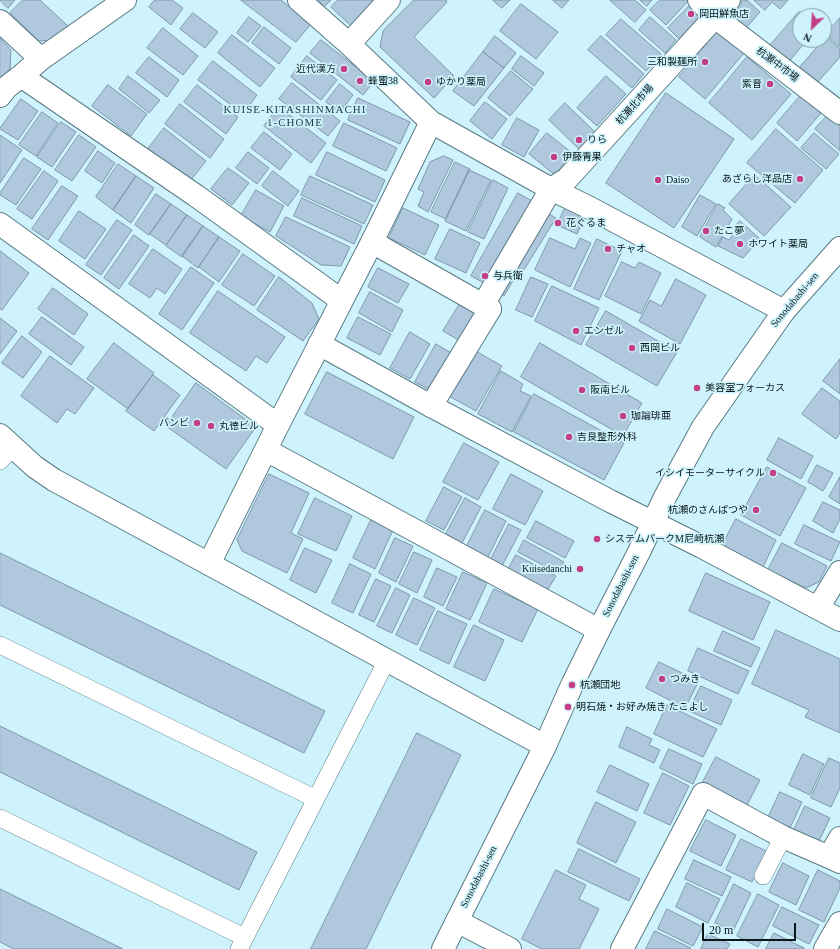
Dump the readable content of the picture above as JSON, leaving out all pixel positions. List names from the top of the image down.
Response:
{
  "streets": {
    "street": ["杭瀬中市場", "杭瀬北市場", "Sonodabashi-sen"]
  },
  "crossings": [
    ["杭瀬中市場", "杭瀬北市場"]
  ],
  "districts": ["KUISE-KITASHINMACHI 1-CHOME"],
  "places": [
    "岡田鮮魚店",
    "三和製麺所",
    "近代漢方",
    "蜂蜜38",
    "ゆかり薬局",
    "紫音",
    "りら",
    "伊藤青果",
    "あざらし洋品店",
    "Daiso",
    "花ぐるま",
    "たこ夢",
    "ホワイト薬局",
    "チャオ",
    "与兵衛",
    "エンゼル",
    "西岡ビル",
    "美容室フォーカス",
    "阪南ビル",
    "珈論琲亜",
    "バンビ",
    "丸徳ビル",
    "吉良整形外科",
    "イシイモーターサイクル",
    "杭瀬のさんぱつや",
    "システムパークM尼崎杭瀬",
    "Kuisedanchi",
    "つみき",
    "杭瀬団地",
    "明石焼・お好み焼き たこよし"
  ],
  "scale_bar": "20 m",
  "north": "bottom left"
}
